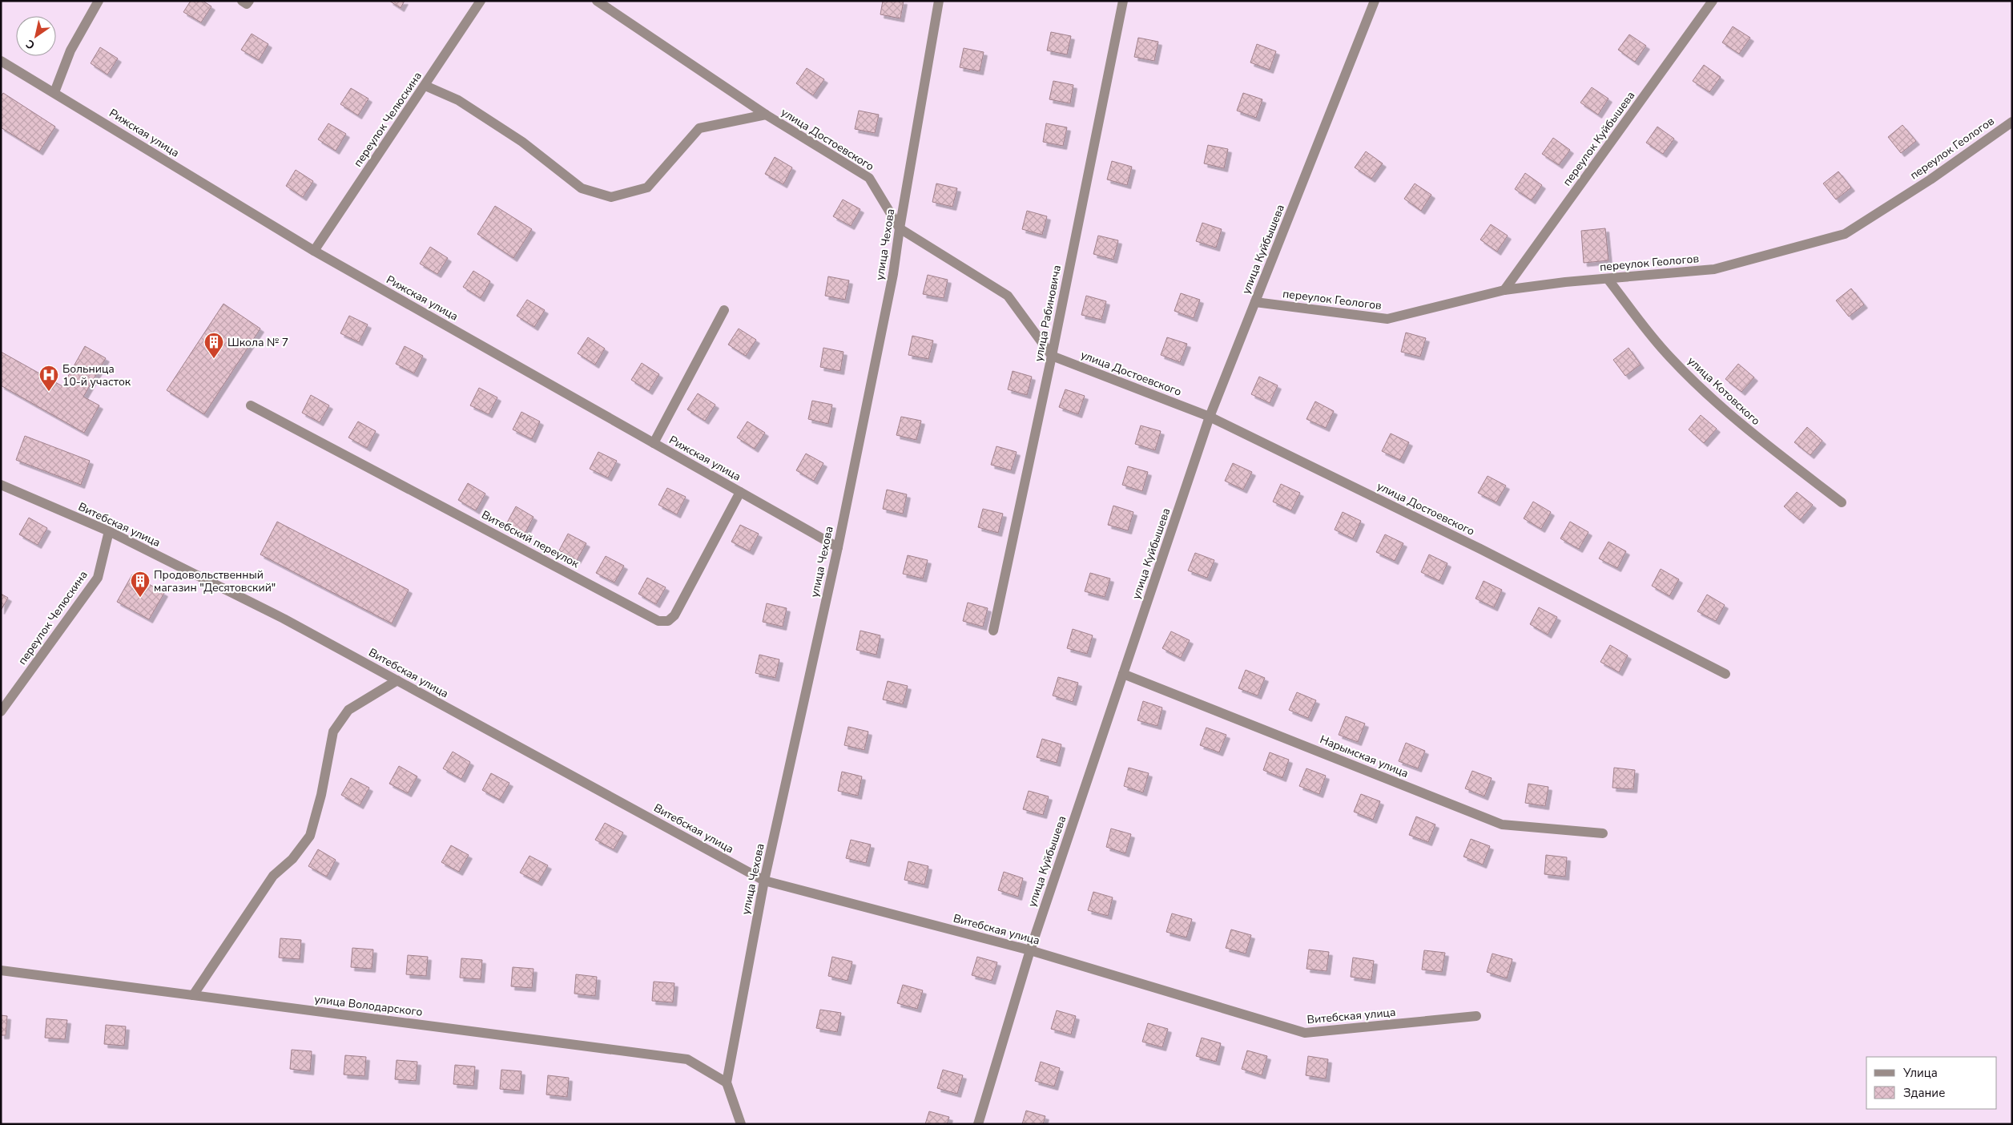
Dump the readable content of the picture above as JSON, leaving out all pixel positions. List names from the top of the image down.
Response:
{
  "streets": {
    "street": [
      "переулок Челюскина",
      "Рижская улица",
      "переулок Куйбышева",
      "улица Достоевского",
      "переулок Геологов",
      "улица Чехова",
      "улица Куйбышева",
      "улица Рабиновича",
      "улица Котовского",
      "Витебская улица",
      "Витебский переулок",
      "Нарымская улица",
      "улица Володарского"
    ]
  },
  "crossings": [
    ["переулок Челюскина", "Рижская улица"],
    ["переулок Челюскина", "Витебская улица"],
    ["Рижская улица", "улица Чехова"],
    ["Рижская улица", "Витебский переулок"],
    ["переулок Куйбышева", "переулок Геологов"],
    ["улица Достоевского", "улица Чехова"],
    ["улица Достоевского", "улица Куйбышева"],
    ["улица Достоевского", "улица Рабиновича"],
    ["переулок Геологов", "улица Куйбышева"],
    ["переулок Геологов", "улица Котовского"],
    ["улица Чехова", "Витебская улица"],
    ["улица Чехова", "улица Володарского"],
    ["улица Куйбышева", "Витебская улица"],
    ["улица Куйбышева", "Нарымская улица"]
  ],
  "places": {
    "building": ["Школа № 7", "Продовольственный магазин \"Деcятовский\""],
    "hospital": ["Больница 10-й участок"]
  },
  "legend": ["Улица", "Здание"],
  "north": "bottom left"
}
